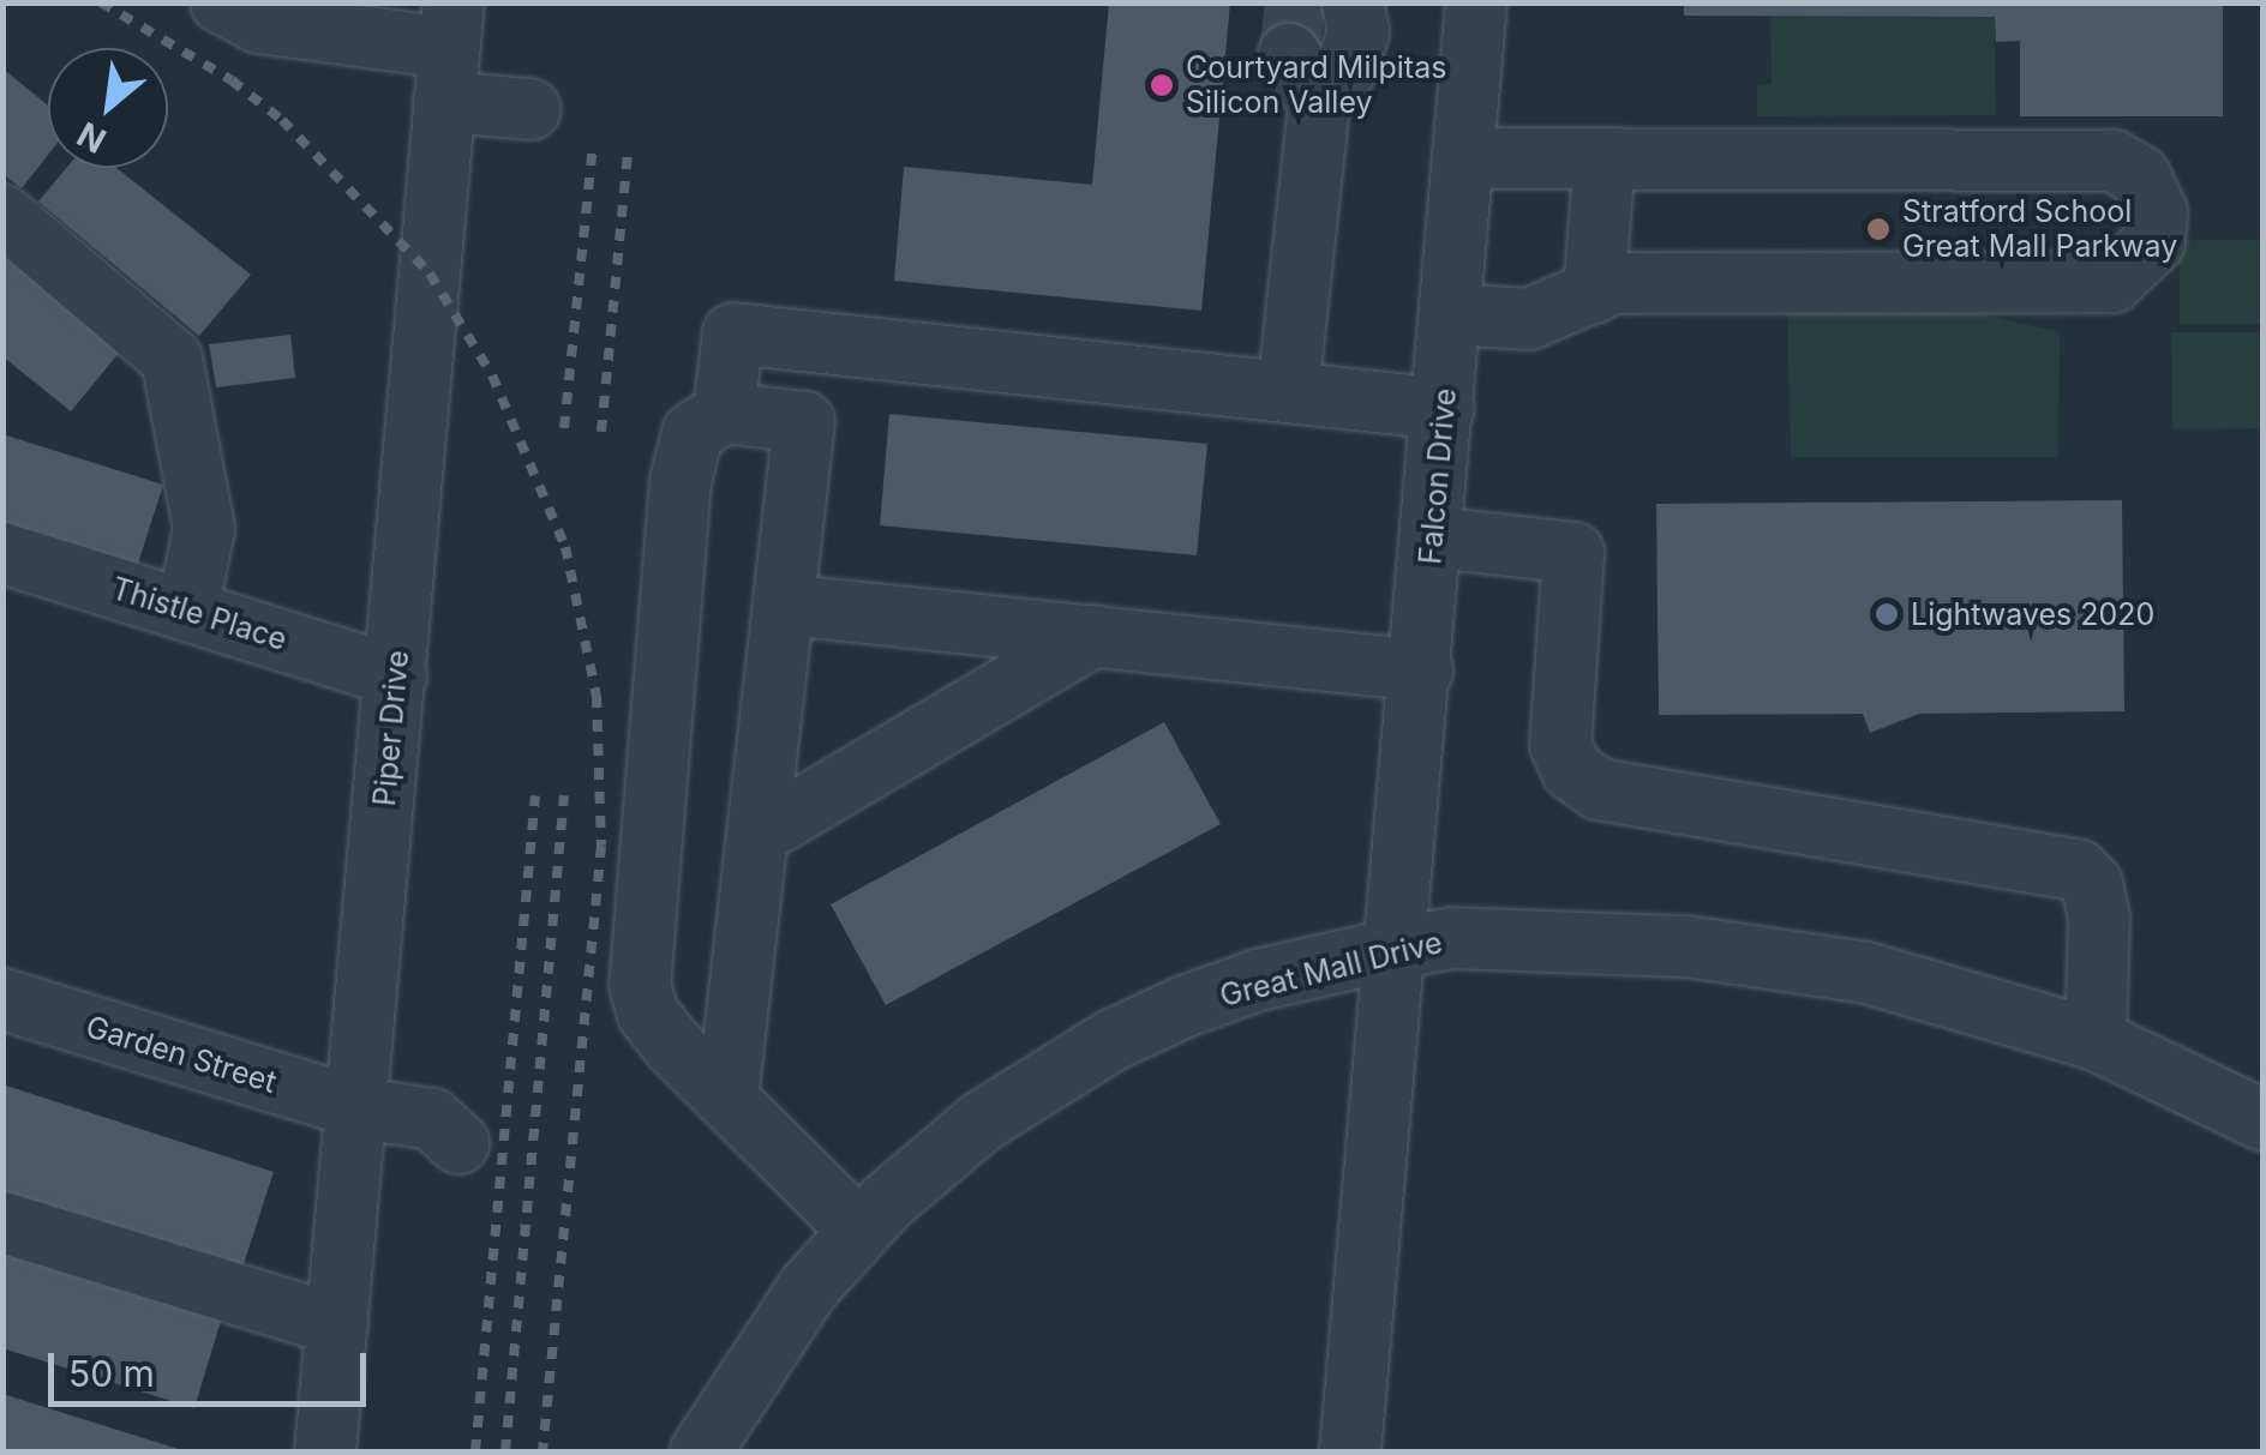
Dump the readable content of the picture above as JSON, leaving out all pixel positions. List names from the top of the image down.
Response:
{
  "streets": {
    "street": [
      "Falcon Drive",
      "Thistle Place",
      "Piper Drive",
      "Great Mall Drive",
      "Garden Street"
    ]
  },
  "crossings": [
    ["Falcon Drive", "Great Mall Drive"],
    ["Thistle Place", "Piper Drive"],
    ["Piper Drive", "Garden Street"]
  ],
  "places": ["Courtyard Milpitas Silicon Valley", "Stratford School Great Mall Parkway", "Lightwaves 2020"],
  "scale_bar": "50 m",
  "north": "bottom left"
}
